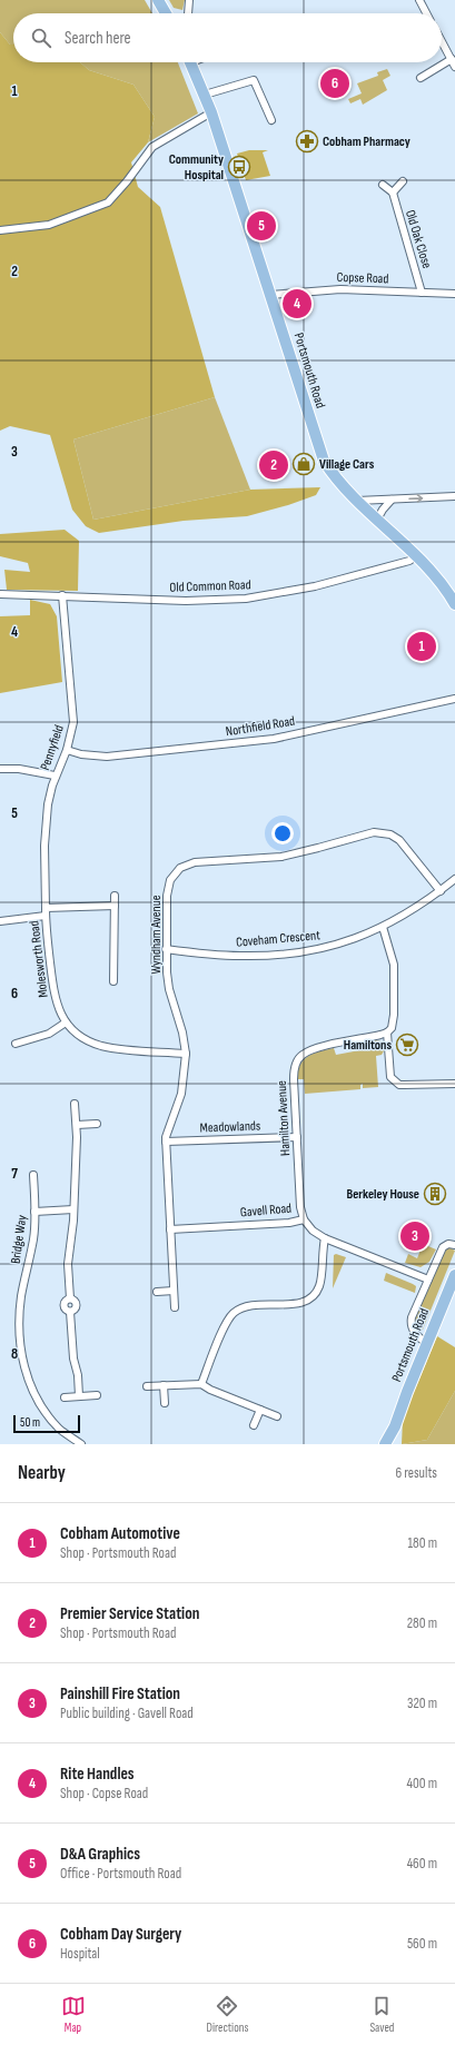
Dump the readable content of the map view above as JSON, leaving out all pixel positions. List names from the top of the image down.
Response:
{
  "streets": {
    "main road": ["Portsmouth Road"],
    "street": [
      "Old Oak Close",
      "Copse Road",
      "Old Common Road",
      "Northfield Road",
      "Pennyfield",
      "Wyndham Avenue",
      "Coveham Crescent",
      "Molesworth Road",
      "Hamilton Avenue",
      "Meadowlands",
      "Gavell Road",
      "Bridge Way"
    ]
  },
  "crossings": [
    ["Old Oak Close", "Copse Road"],
    ["Copse Road", "Portsmouth Road"],
    ["Portsmouth Road", "Old Common Road"],
    ["Old Common Road", "Pennyfield"],
    ["Northfield Road", "Pennyfield"],
    ["Pennyfield", "Molesworth Road"],
    ["Wyndham Avenue", "Coveham Crescent"],
    ["Wyndham Avenue", "Molesworth Road"],
    ["Wyndham Avenue", "Meadowlands"],
    ["Wyndham Avenue", "Gavell Road"],
    ["Hamilton Avenue", "Meadowlands"],
    ["Hamilton Avenue", "Gavell Road"]
  ],
  "places": {
    "pharmacy": ["Cobham Pharmacy"],
    "bus stop": ["Community Hospital"],
    "shop": ["Village Cars"],
    "supermarket": ["Hamiltons"],
    "building": ["Berkeley House"]
  },
  "scale_bar": "50 m",
  "page": {
    "search": "Search here",
    "pins": [
      "6",
      "5",
      "4",
      "2",
      "1",
      "3"
    ],
    "scale": "50 m",
    "heading": ["Nearby", "6 results"],
    "list": [
      {
        "mark": "1",
        "name": "Cobham Automotive",
        "note": "Shop · Portsmouth Road",
        "value": "180 m"
      },
      {
        "mark": "2",
        "name": "Premier Service Station",
        "note": "Shop · Portsmouth Road",
        "value": "280 m"
      },
      {
        "mark": "3",
        "name": "Painshill Fire Station",
        "note": "Public building · Gavell Road",
        "value": "320 m"
      },
      {
        "mark": "4",
        "name": "Rite Handles",
        "note": "Shop · Copse Road",
        "value": "400 m"
      },
      {
        "mark": "5",
        "name": "D&A Graphics",
        "note": "Office · Portsmouth Road",
        "value": "460 m"
      },
      {
        "mark": "6",
        "name": "Cobham Day Surgery",
        "note": "Hospital",
        "value": "560 m"
      }
    ],
    "nav": ["Map", "Directions", "Saved"]
  },
  "grid": {
    "rows": [
      "1",
      "2",
      "3",
      "4",
      "5",
      "6",
      "7",
      "8"
    ]
  }
}
